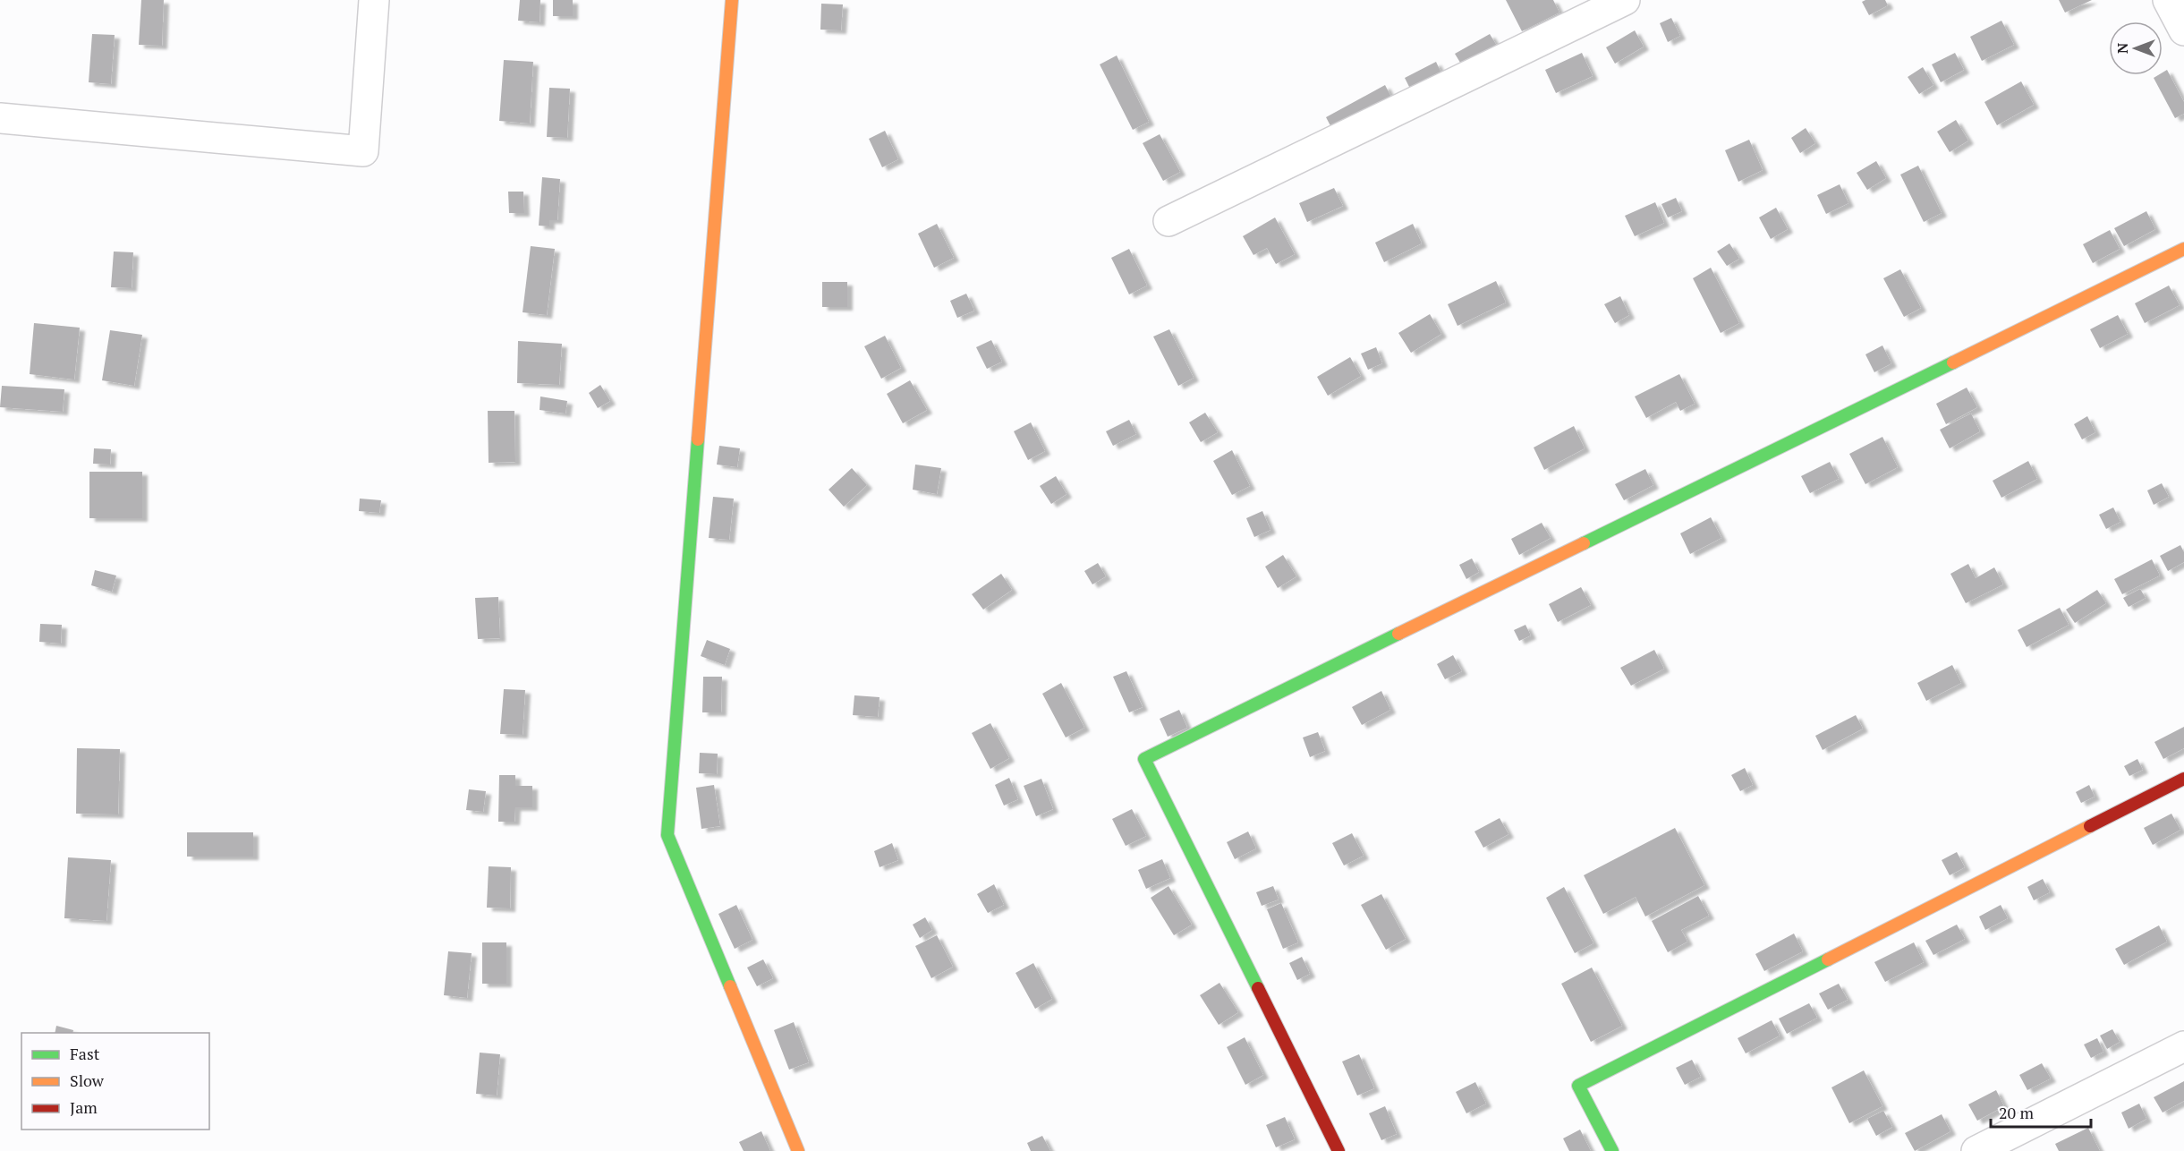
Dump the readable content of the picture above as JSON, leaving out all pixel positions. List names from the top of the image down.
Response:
{
  "legend": ["Fast", "Slow", "Jam"],
  "scale_bar": "20 m",
  "north": "left"
}
